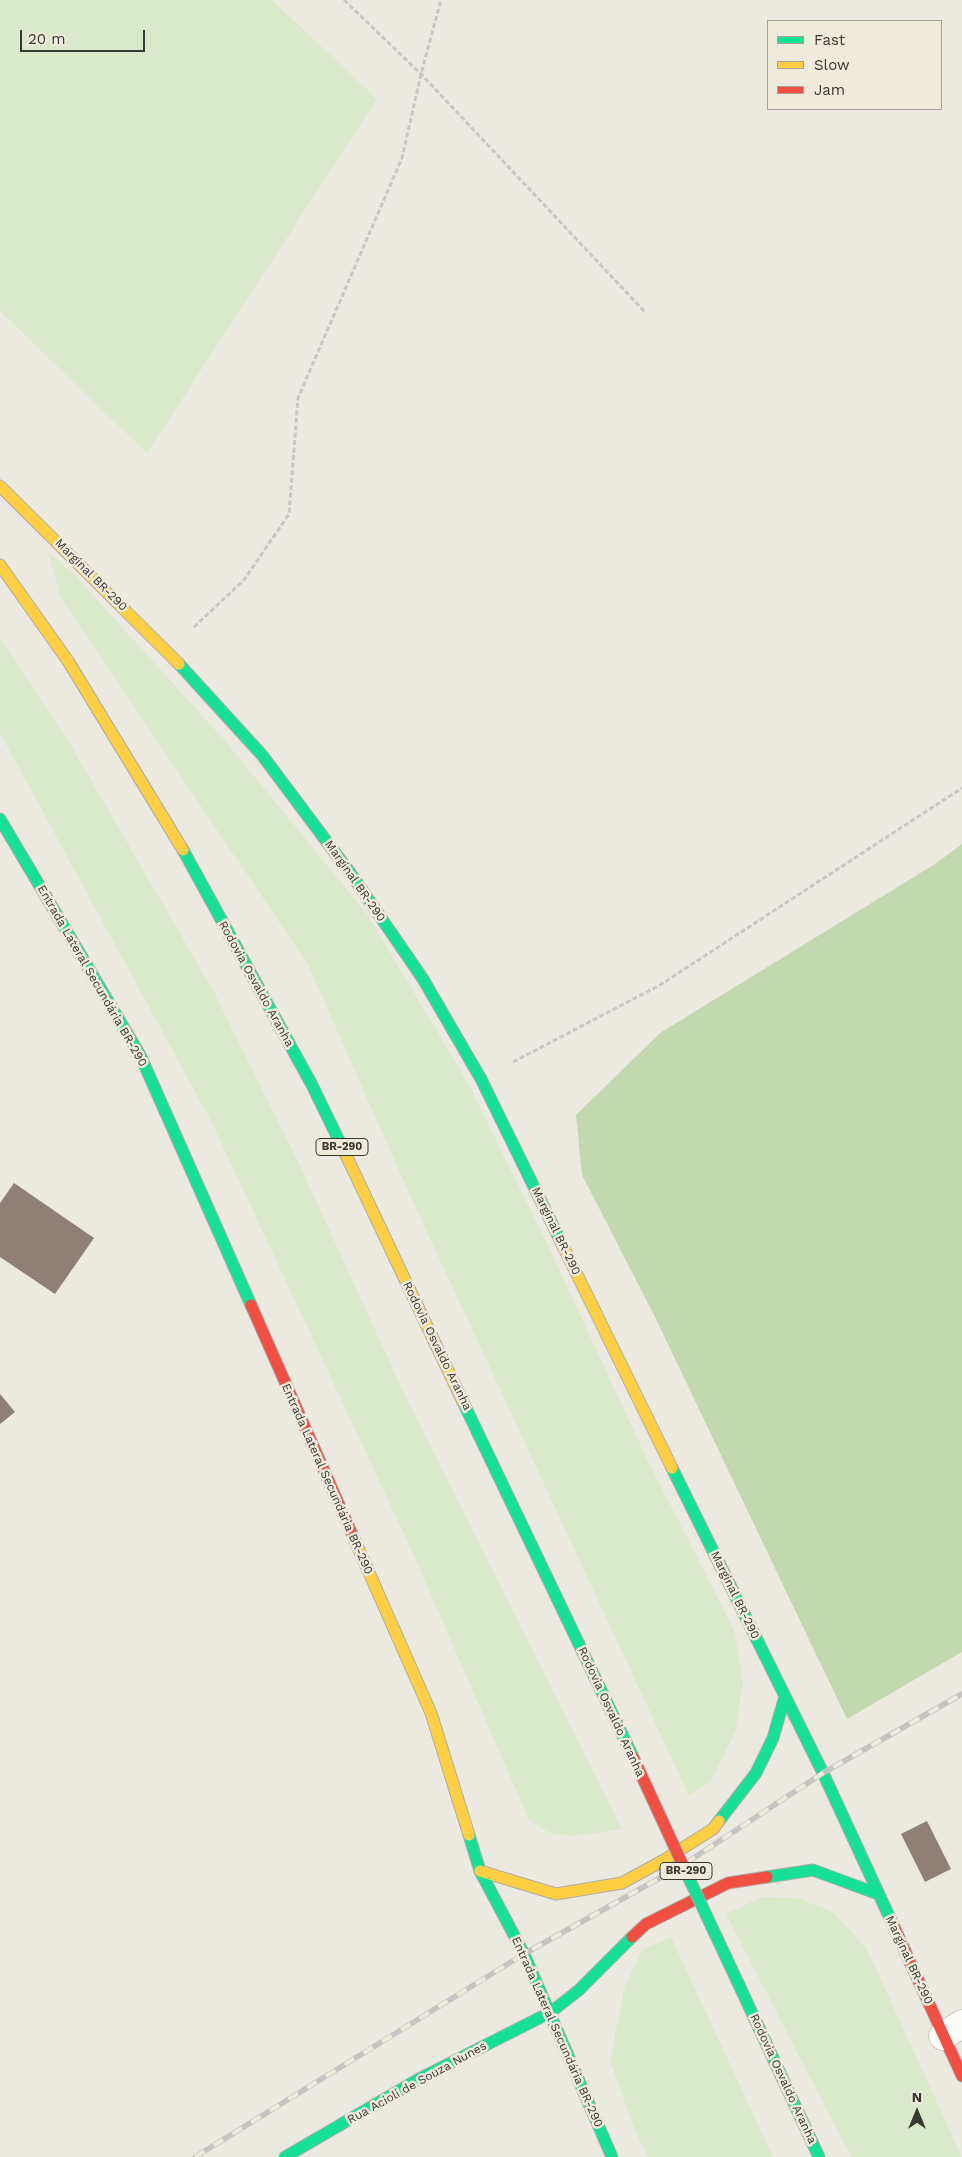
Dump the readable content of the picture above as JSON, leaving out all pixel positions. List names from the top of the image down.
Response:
{
  "streets": {
    "main road": [
      "Marginal BR-290",
      "Entrada Lateral Secundária BR-290",
      "Rodovia Osvaldo Aranha",
      "BR-290",
      "Rua Acioli de Souza Nunes"
    ]
  },
  "crossings": [
    ["Marginal BR-290", "Rua Acioli de Souza Nunes"],
    ["Entrada Lateral Secundária BR-290", "Rua Acioli de Souza Nunes"]
  ],
  "legend": ["Fast", "Slow", "Jam"],
  "scale_bar": "20 m",
  "north": "top"
}
